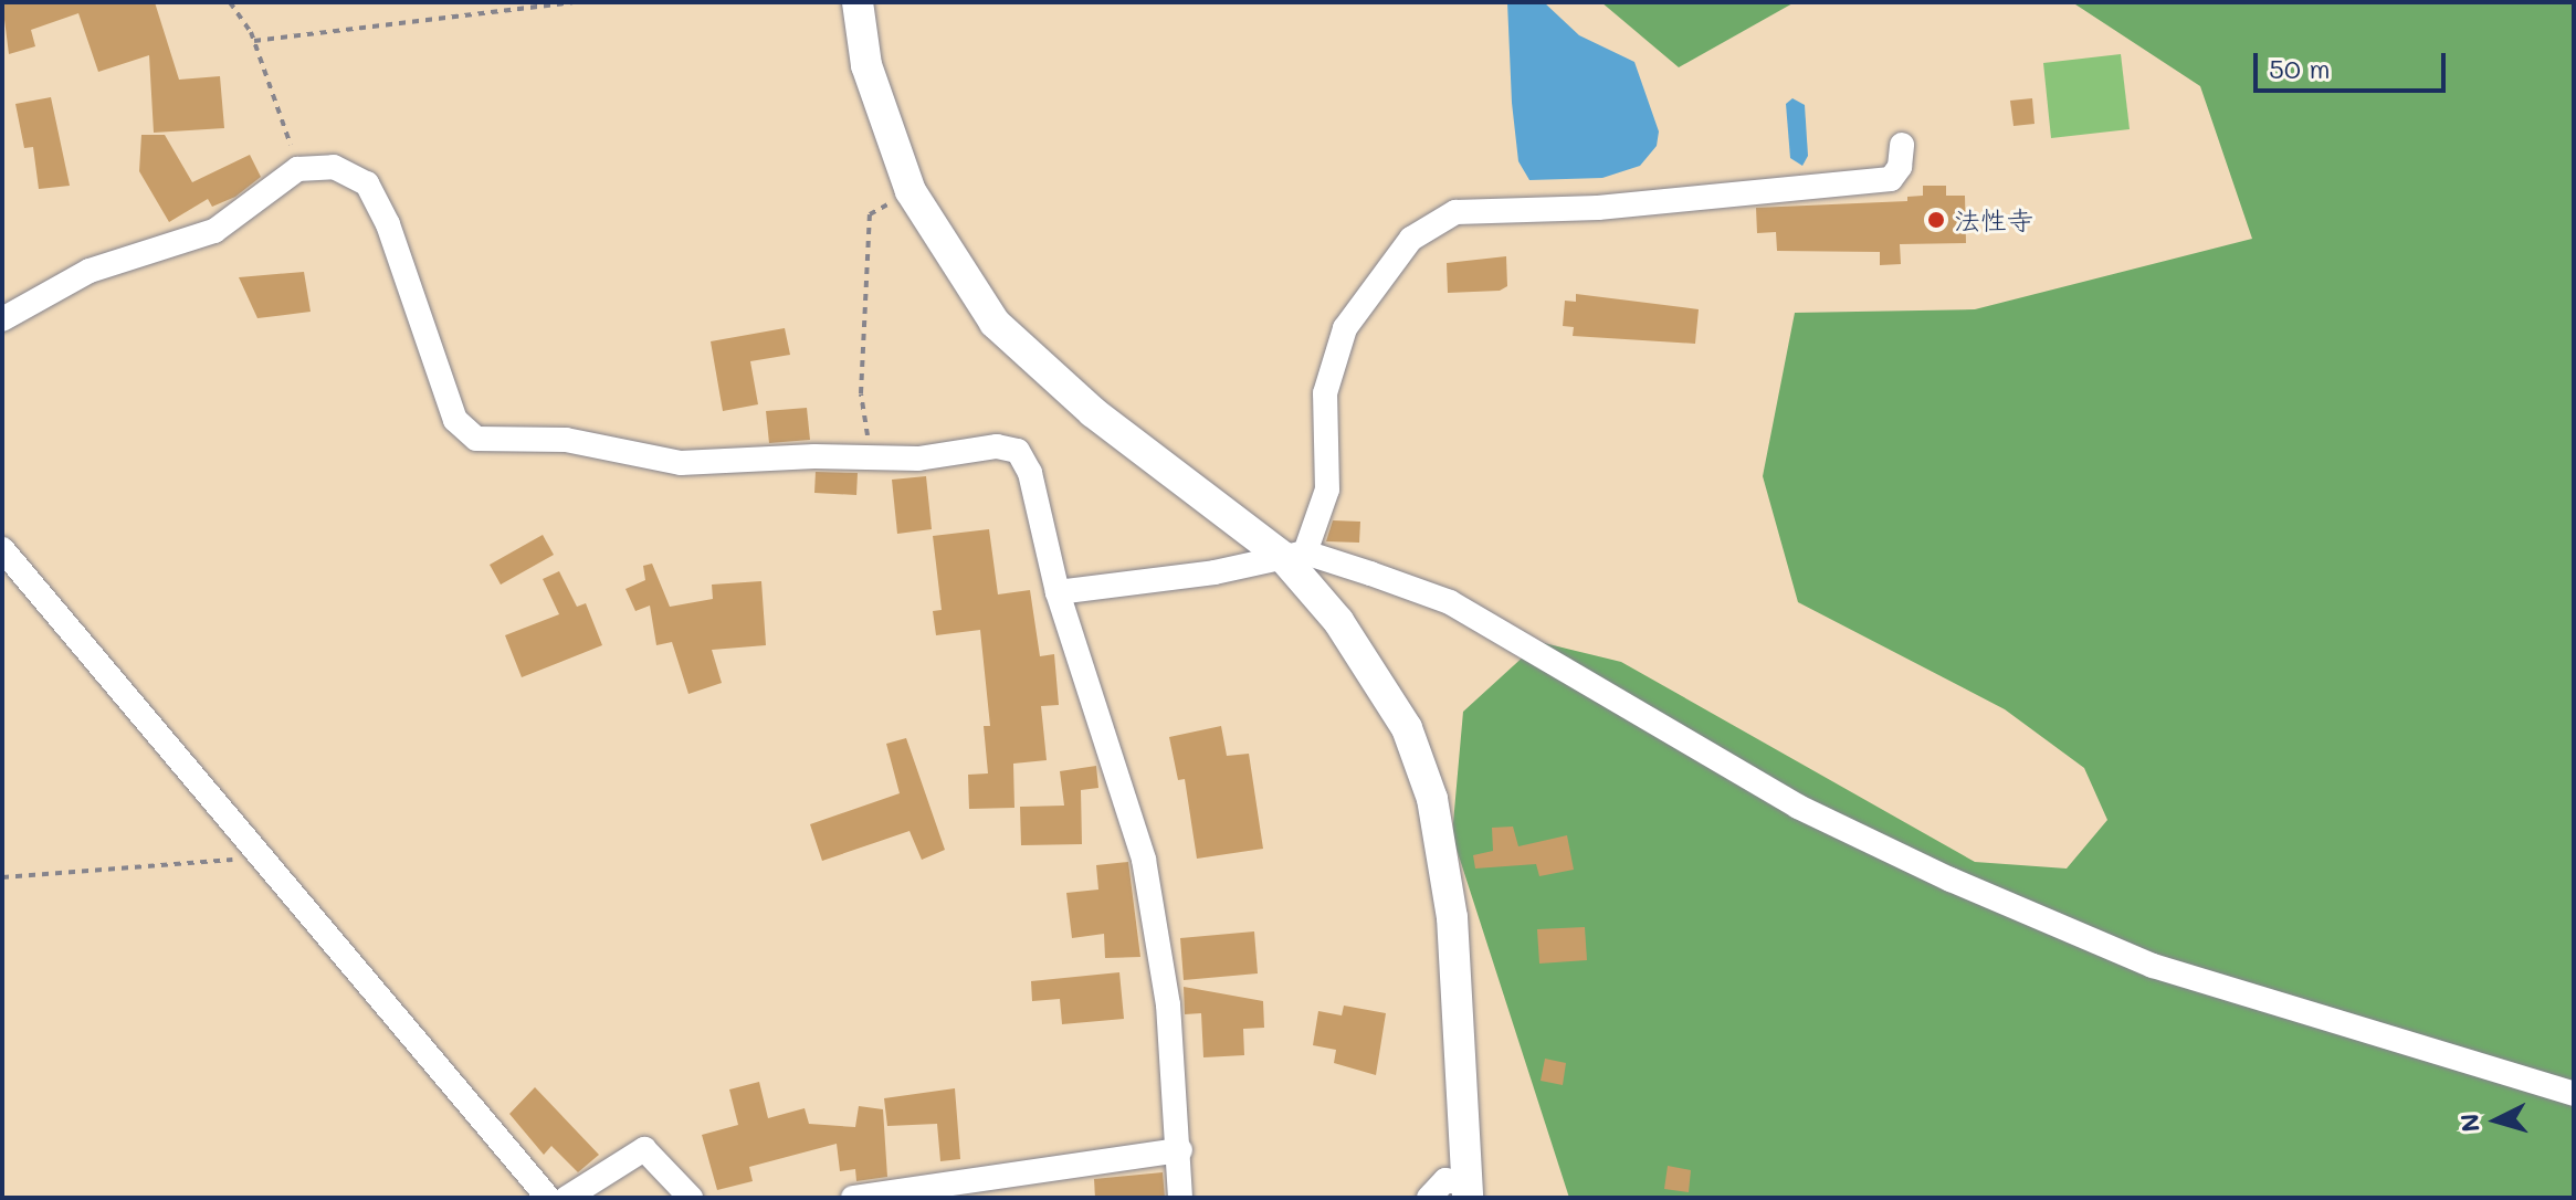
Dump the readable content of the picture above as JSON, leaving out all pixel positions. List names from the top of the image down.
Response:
{
  "places": ["法性寺"],
  "scale_bar": "50 m",
  "north": "left"
}
